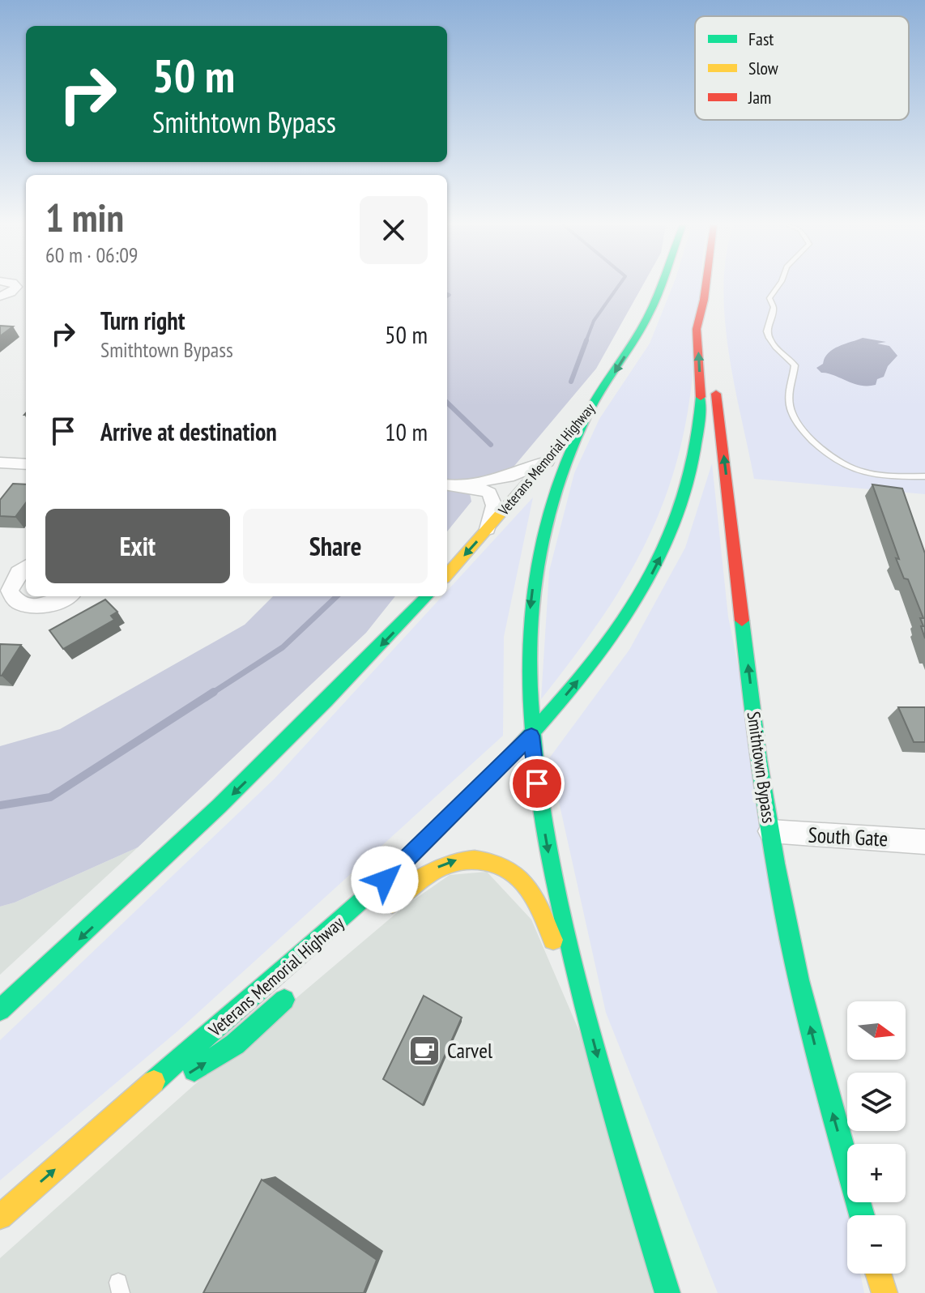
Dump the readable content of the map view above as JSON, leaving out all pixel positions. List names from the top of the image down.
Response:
{
  "streets": {
    "highway": ["Veterans Memorial Highway", "Smithtown Bypass"],
    "street": ["South Gate"]
  },
  "crossings": [
    ["Veterans Memorial Highway", "Smithtown Bypass"],
    ["Smithtown Bypass", "South Gate"]
  ],
  "one_way": ["Smithtown Bypass"],
  "places": {
    "cafe": ["Carvel"]
  },
  "legend": ["Fast", "Slow", "Jam"],
  "north": "right",
  "page": {
    "turn": ["50 m", "Smithtown Bypass"],
    "heading": ["1 min", "60 m · 06:09"],
    "list": [
      {
        "name": "Turn right",
        "note": "Smithtown Bypass",
        "value": "50 m"
      },
      {
        "name": "Arrive at destination",
        "value": "10 m"
      }
    ],
    "buttons": ["Exit", "Share"],
    "map_buttons": ["+", "−"]
  }
}
